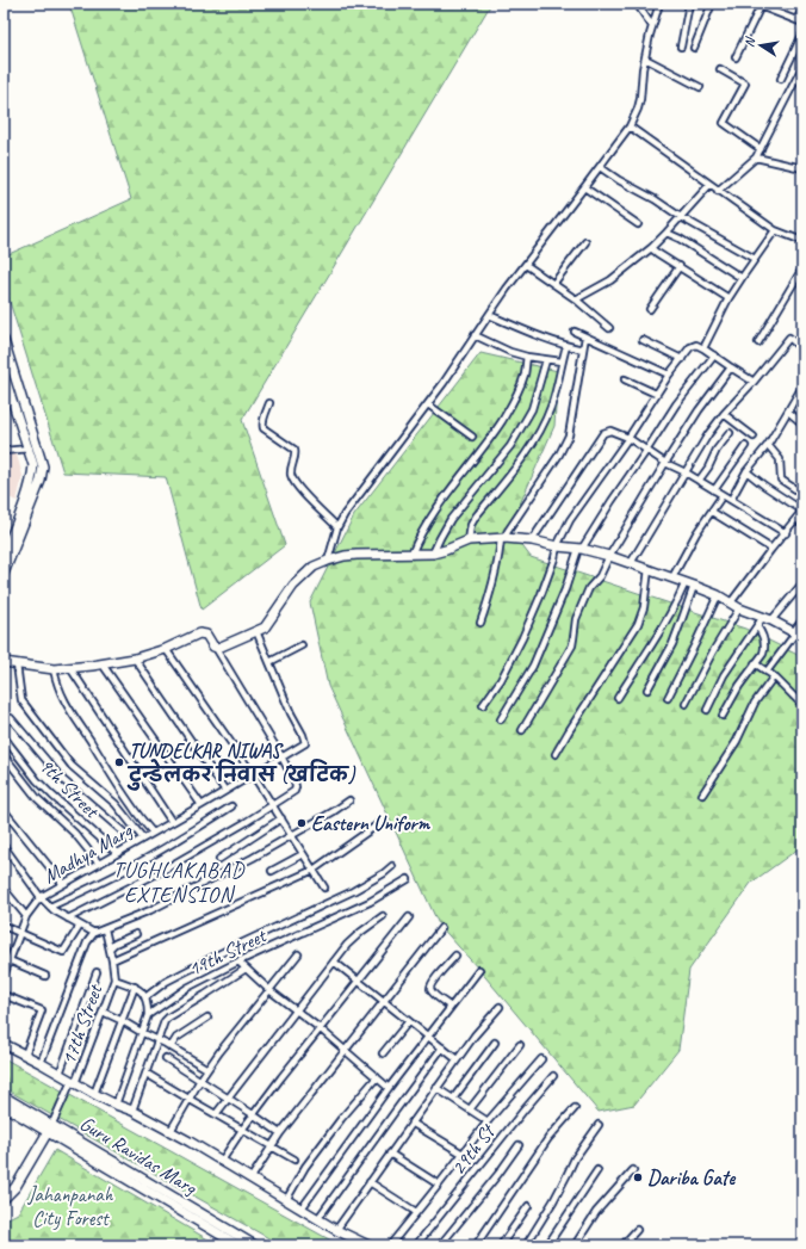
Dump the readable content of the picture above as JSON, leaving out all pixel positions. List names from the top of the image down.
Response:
{
  "streets": {
    "street": [
      "9th Street",
      "Madhya Marg",
      "19th Street",
      "17th Street",
      "29th St",
      "Guru Ravidas Marg"
    ]
  },
  "crossings": [
    ["9th Street", "Madhya Marg"],
    ["17th Street", "Guru Ravidas Marg"]
  ],
  "districts": ["TUGHLAKABAD EXTENSION"],
  "parks": ["Jahanpanah City Forest"],
  "places": ["TUNDELKAR NIWAS टुन्डेलकर निवास (खटिक)", "Eastern Uniform", "Dariba Gate"],
  "north": "left"
}
